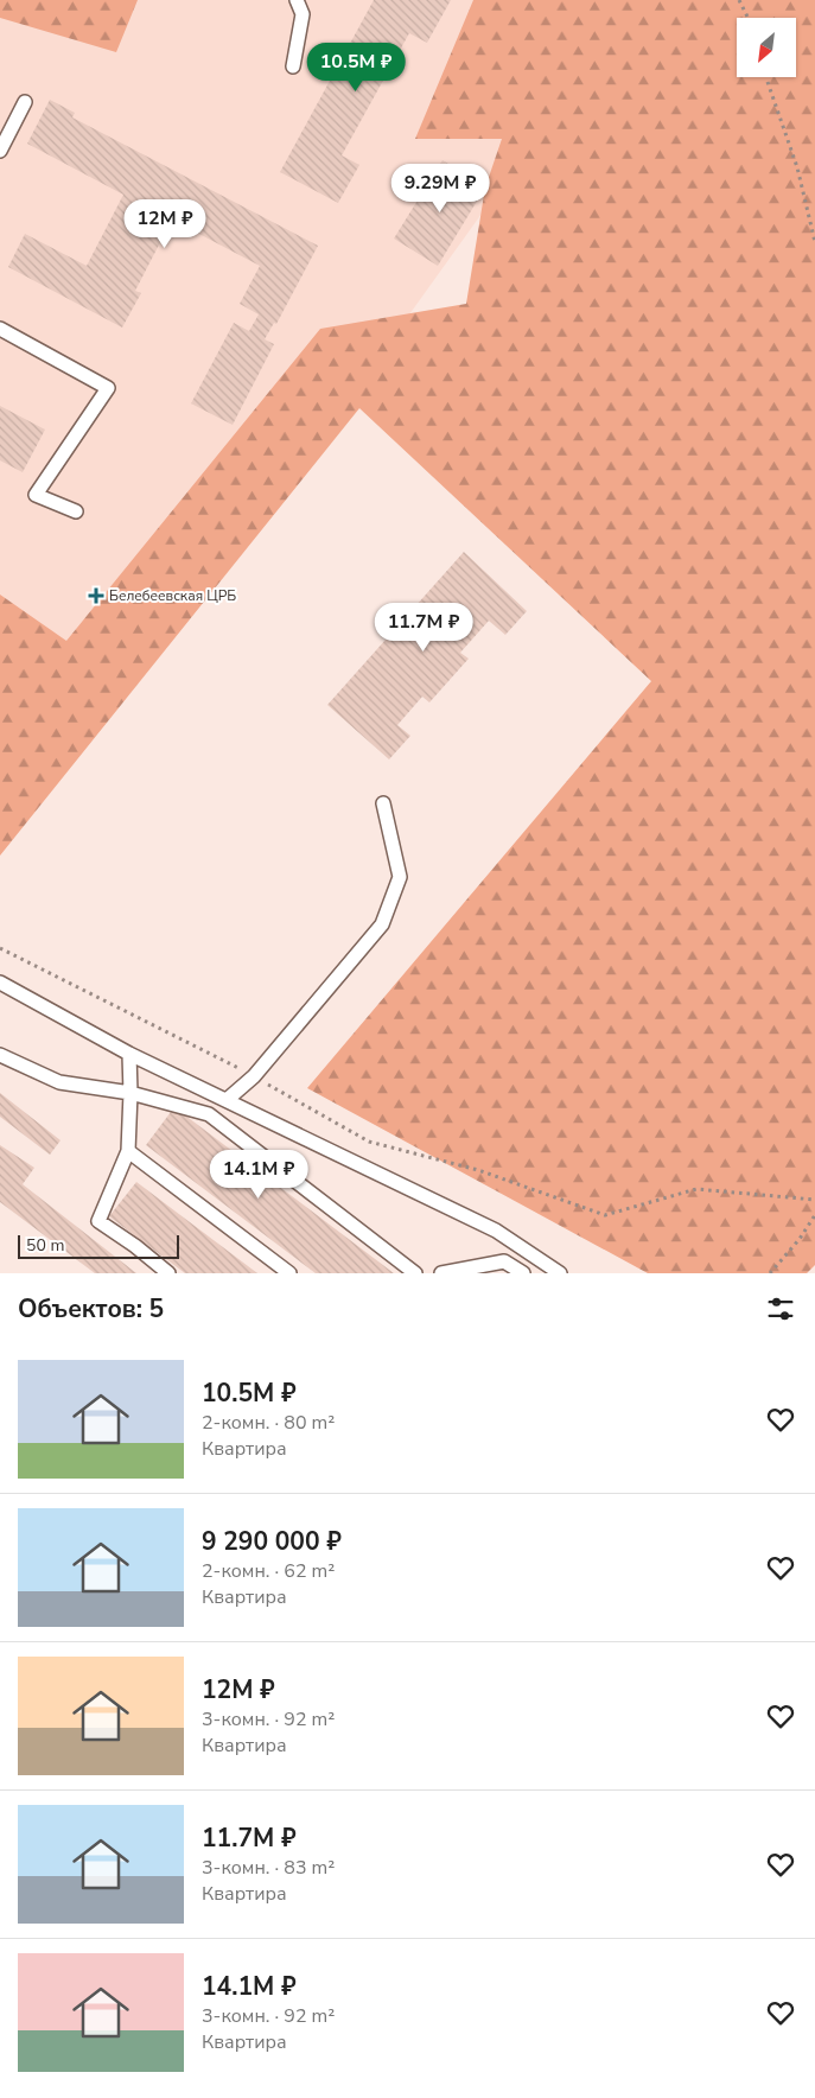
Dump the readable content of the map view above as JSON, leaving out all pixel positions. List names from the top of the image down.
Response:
{
  "places": {
    "health": ["Белебеевская ЦРБ"]
  },
  "scale_bar": "50 m",
  "north": "bottom left",
  "page": {
    "price": [
      "10.5M ₽",
      "9.29M ₽",
      "12M ₽",
      "11.7M ₽",
      "14.1M ₽"
    ],
    "scale": "50 m",
    "heading": "Объектов: 5",
    "list": [
      {
        "name": "10.5M ₽",
        "note": "2-комн. · 80 m² · Квартира"
      },
      {
        "name": "9 290 000 ₽",
        "note": "2-комн. · 62 m² · Квартира"
      },
      {
        "name": "12M ₽",
        "note": "3-комн. · 92 m² · Квартира"
      },
      {
        "name": "11.7M ₽",
        "note": "3-комн. · 83 m² · Квартира"
      },
      {
        "name": "14.1M ₽",
        "note": "3-комн. · 92 m² · Квартира"
      }
    ]
  }
}
